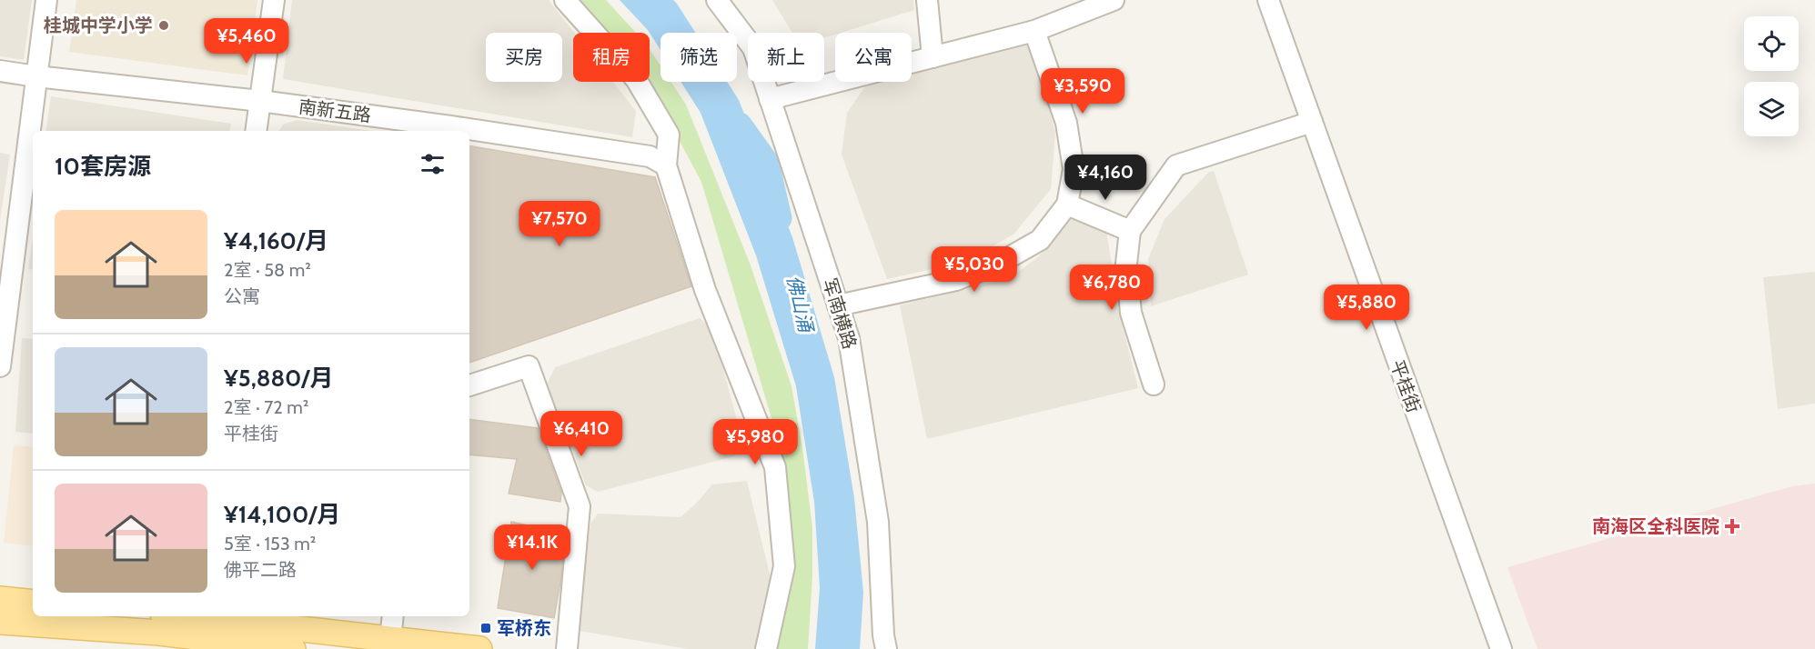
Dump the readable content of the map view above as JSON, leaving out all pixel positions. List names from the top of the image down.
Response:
{
  "streets": {
    "street": ["南新五路", "军南横路", "平桂街"]
  },
  "water": ["佛山涌"],
  "places": {
    "other": ["桂城中学小学"],
    "health": ["南海区全科医院"],
    "transit": ["军桥东"]
  },
  "page": {
    "price": [
      "¥5,460",
      "¥3,590",
      "¥4,160",
      "¥7,570",
      "¥5,030",
      "¥6,780",
      "¥5,880",
      "¥6,410",
      "¥5,980",
      "¥14.1K"
    ],
    "chip": [
      "买房",
      "租房",
      "筛选",
      "新上",
      "公寓"
    ],
    "heading": "10套房源",
    "list": [
      {
        "name": "¥4,160/月",
        "note": "2室 · 58 m² · 公寓"
      },
      {
        "name": "¥5,880/月",
        "note": "2室 · 72 m² · 平桂街"
      },
      {
        "name": "¥14,100/月",
        "note": "5室 · 153 m² · 佛平二路"
      }
    ]
  }
}
